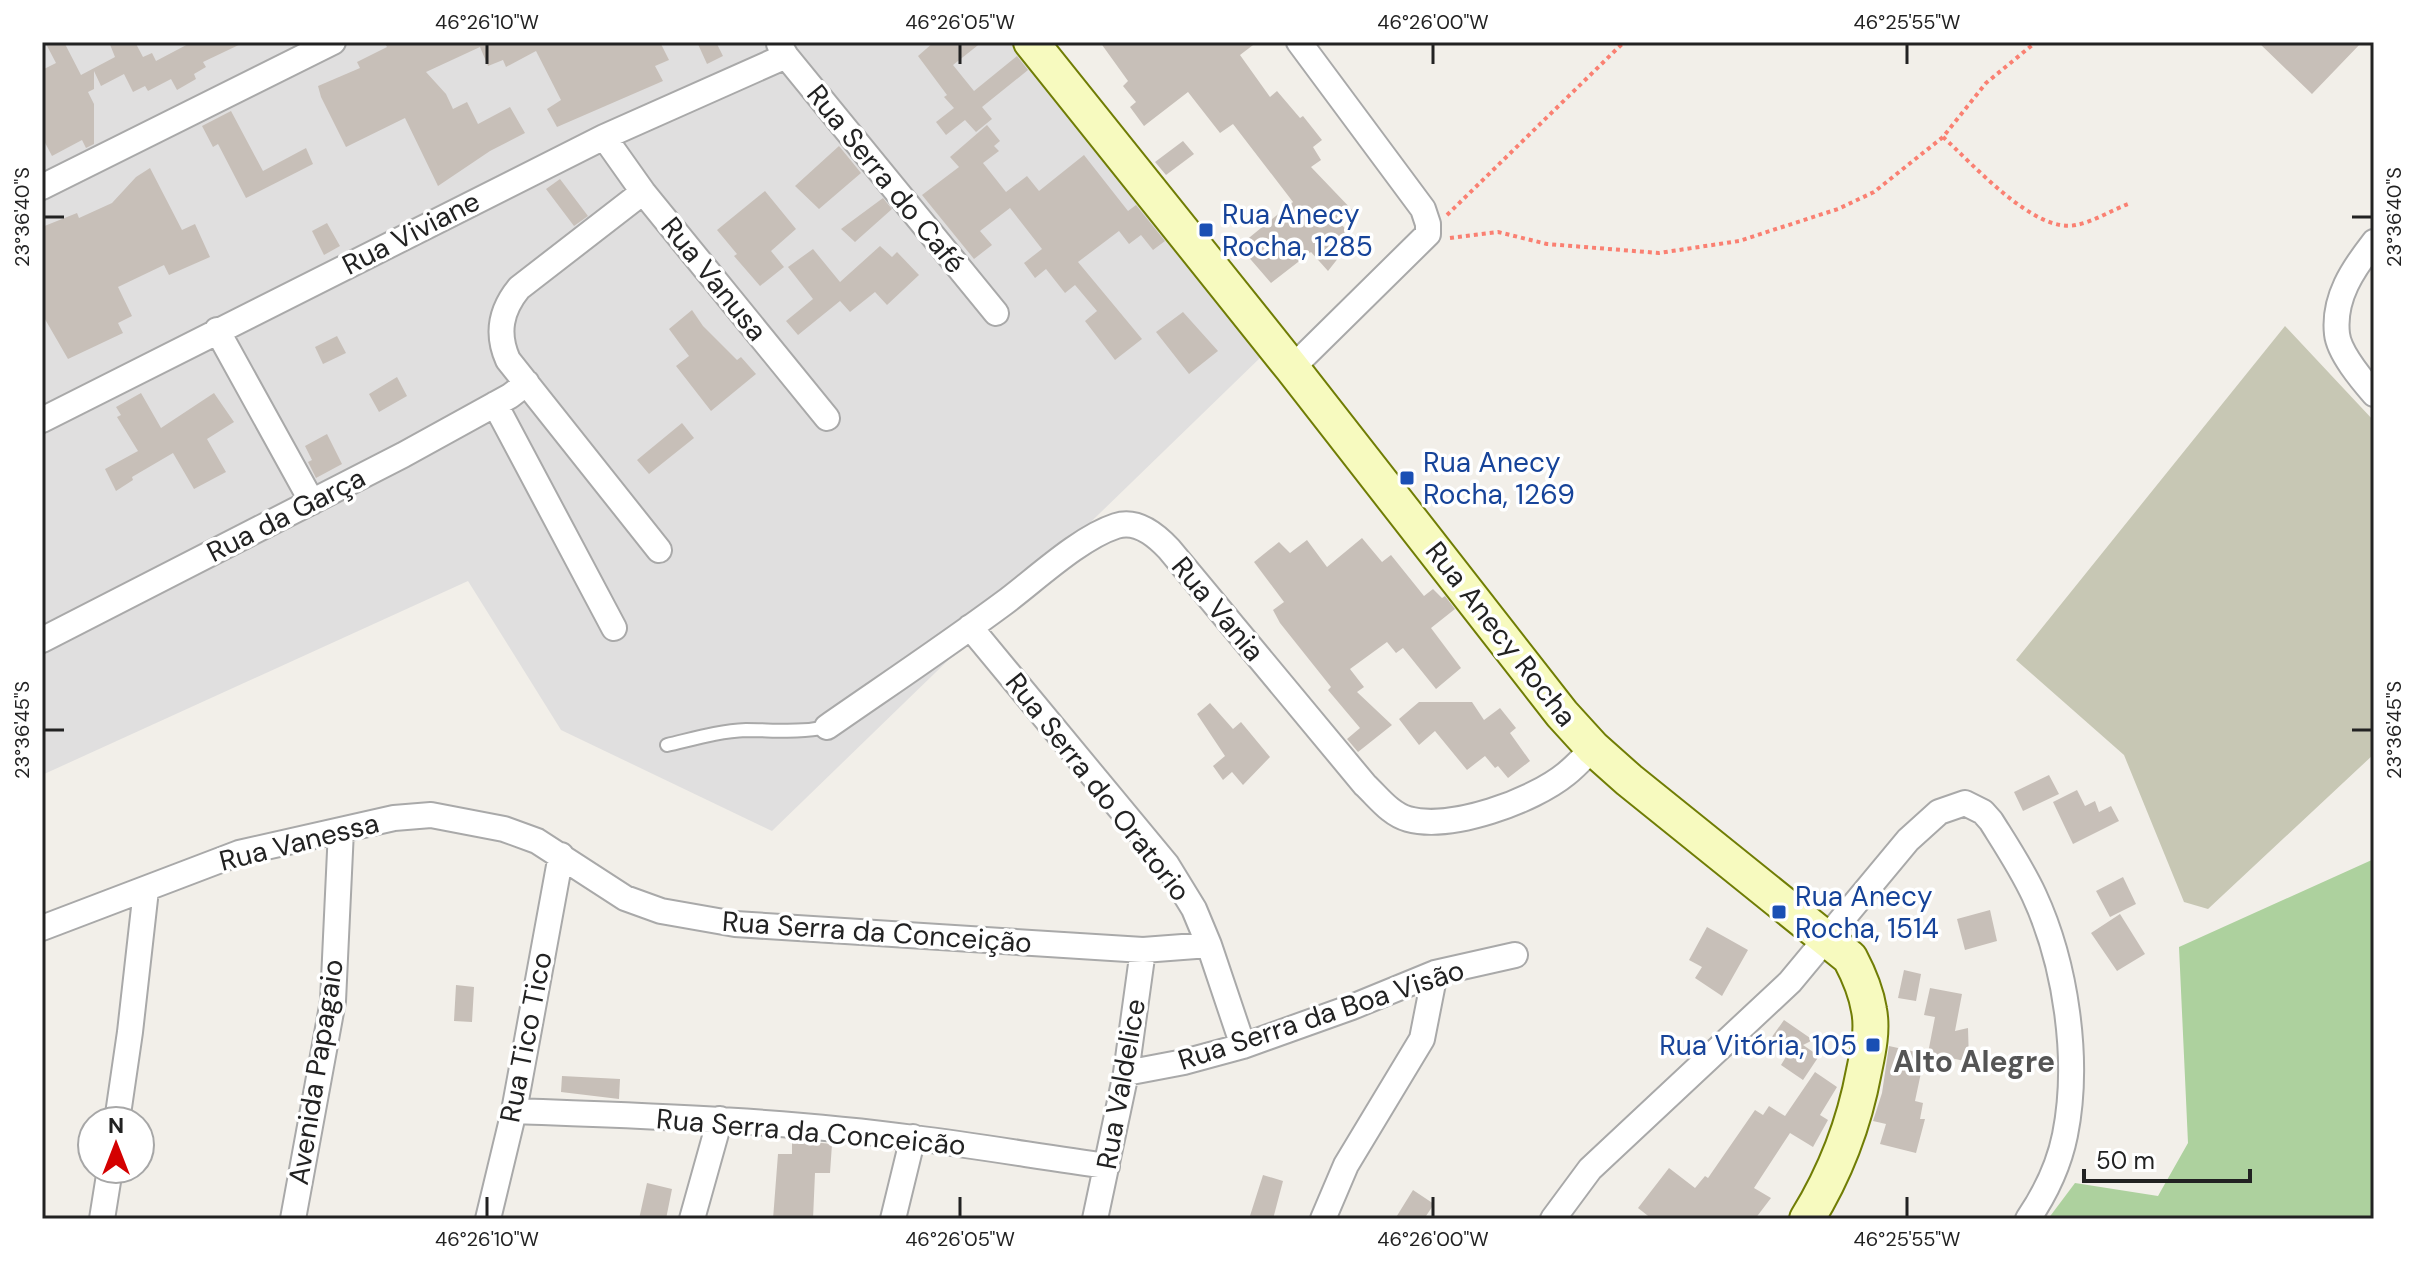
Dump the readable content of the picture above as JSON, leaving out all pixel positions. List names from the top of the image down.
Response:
{
  "streets": {
    "street": [
      "Rua Serra do Café",
      "Rua Viviane",
      "Rua Vanusa",
      "Rua da Garça",
      "Rua Vania",
      "Rua Anecy Rocha",
      "Rua Serra do Oratorio",
      "Rua Vanessa",
      "Rua Serra da Conceição",
      "Rua Serra da Boa Visão",
      "Rua Tico Tico",
      "Avenida Papagaio",
      "Rua Valdelice",
      "Rua Serra da Conceicão"
    ]
  },
  "crossings": [
    ["Rua Serra do Café", "Rua Viviane"],
    ["Rua Viviane", "Rua Vanusa"],
    ["Rua Vania", "Rua Anecy Rocha"],
    ["Rua Vania", "Rua Serra do Oratorio"],
    ["Rua Serra do Oratorio", "Rua Serra da Conceição"],
    ["Rua Serra do Oratorio", "Rua Serra da Boa Visão"],
    ["Rua Vanessa", "Rua Serra da Conceição"],
    ["Rua Vanessa", "Rua Tico Tico"],
    ["Rua Vanessa", "Avenida Papagaio"],
    ["Rua Serra da Conceição", "Rua Tico Tico"],
    ["Rua Serra da Conceição", "Rua Valdelice"],
    ["Rua Serra da Boa Visão", "Rua Valdelice"],
    ["Rua Tico Tico", "Rua Serra da Conceicão"],
    ["Rua Valdelice", "Rua Serra da Conceicão"]
  ],
  "districts": ["Alto Alegre"],
  "places": {
    "transit": [
      "Rua Anecy Rocha, 1285",
      "Rua Anecy Rocha, 1269",
      "Rua Anecy Rocha, 1514",
      "Rua Vitória, 105"
    ]
  },
  "scale_bar": "50 m",
  "north": "top",
  "coordinates": [
    "46°26'10\"W",
    "46°26'05\"W",
    "46°26'00\"W",
    "46°25'55\"W",
    "23°36'40\"S",
    "23°36'45\"S"
  ]
}
